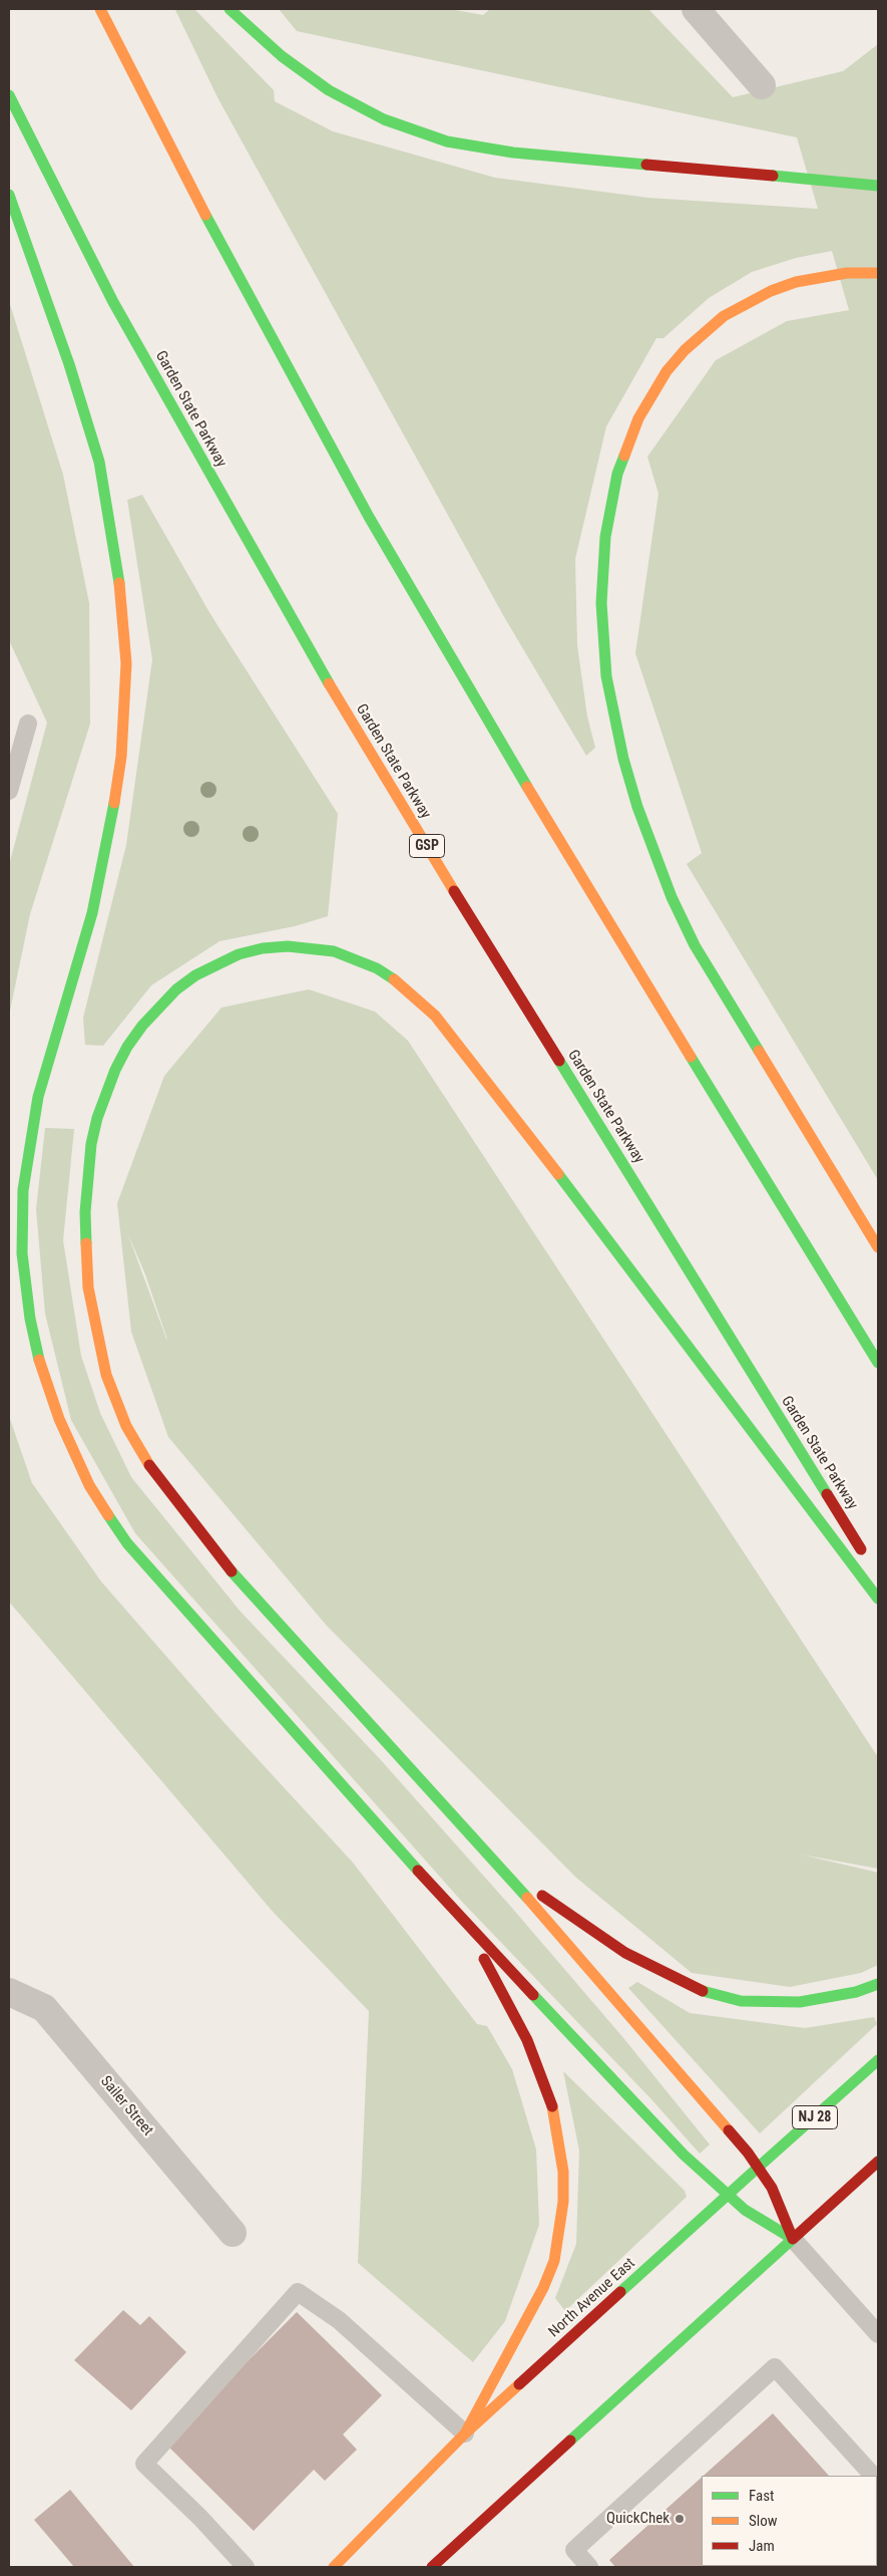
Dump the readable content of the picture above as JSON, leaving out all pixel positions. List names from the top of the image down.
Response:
{
  "streets": {
    "main road": [
      "Garden State Parkway",
      "GSP",
      "NJ 28",
      "North Avenue East"
    ],
    "street": ["Sailer Street"]
  },
  "places": ["QuickChek"],
  "legend": ["Fast", "Slow", "Jam"]
}
